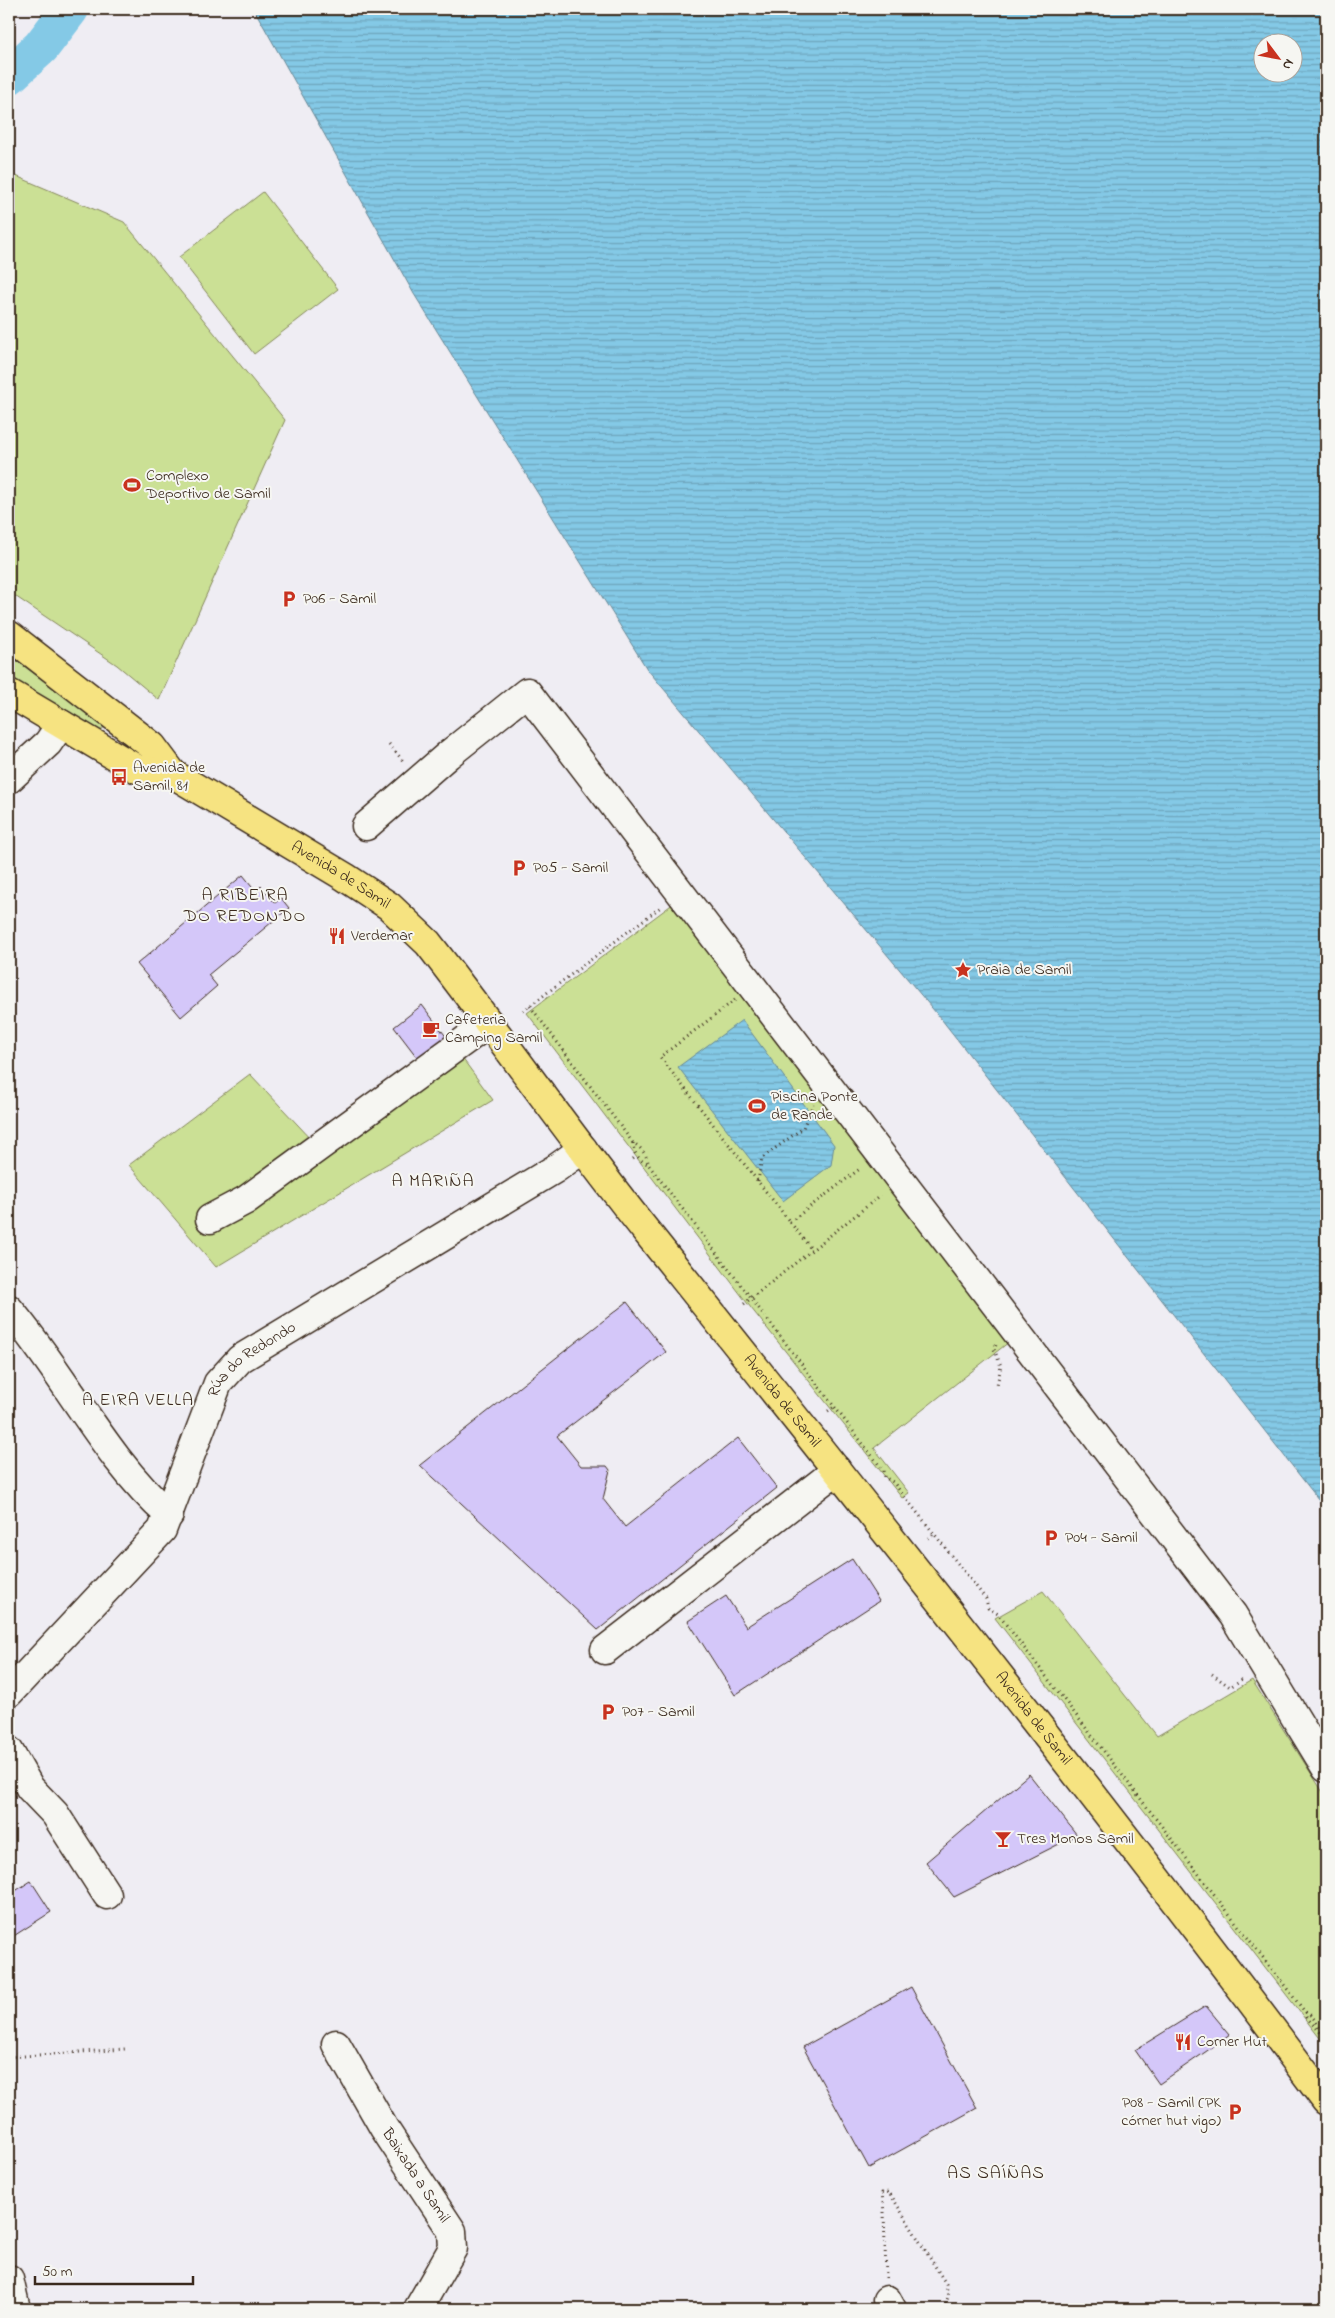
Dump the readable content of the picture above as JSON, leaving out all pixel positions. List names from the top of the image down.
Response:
{
  "streets": {
    "main road": ["Avenida de Samil"],
    "street": ["Rúa do Redondo", "Baixada a Samil"]
  },
  "crossings": [
    ["Avenida de Samil", "Rúa do Redondo"]
  ],
  "districts": [
    "A RIBEIRA DO REDONDO",
    "A MARIÑA",
    "A EIRA VELLA",
    "AS SAÍÑAS"
  ],
  "places": {
    "sports": ["Complexo Deportivo de Samil", "Piscina Ponte de Rande"],
    "parking": [
      "P06 - Samil",
      "P05 - Samil",
      "P04 - Samil",
      "P07 - Samil",
      "P08 - Samil (PK córner hut vigo)"
    ],
    "bus stop": ["Avenida de Samil, 81"],
    "restaurant": ["Verdemar", "Corner Hut"],
    "place": ["Praia de Samil"],
    "cafe": ["Cafeteria Camping Samil"],
    "bar": ["Tres Monos Samil"]
  },
  "scale_bar": "50 m",
  "north": "bottom right"
}
